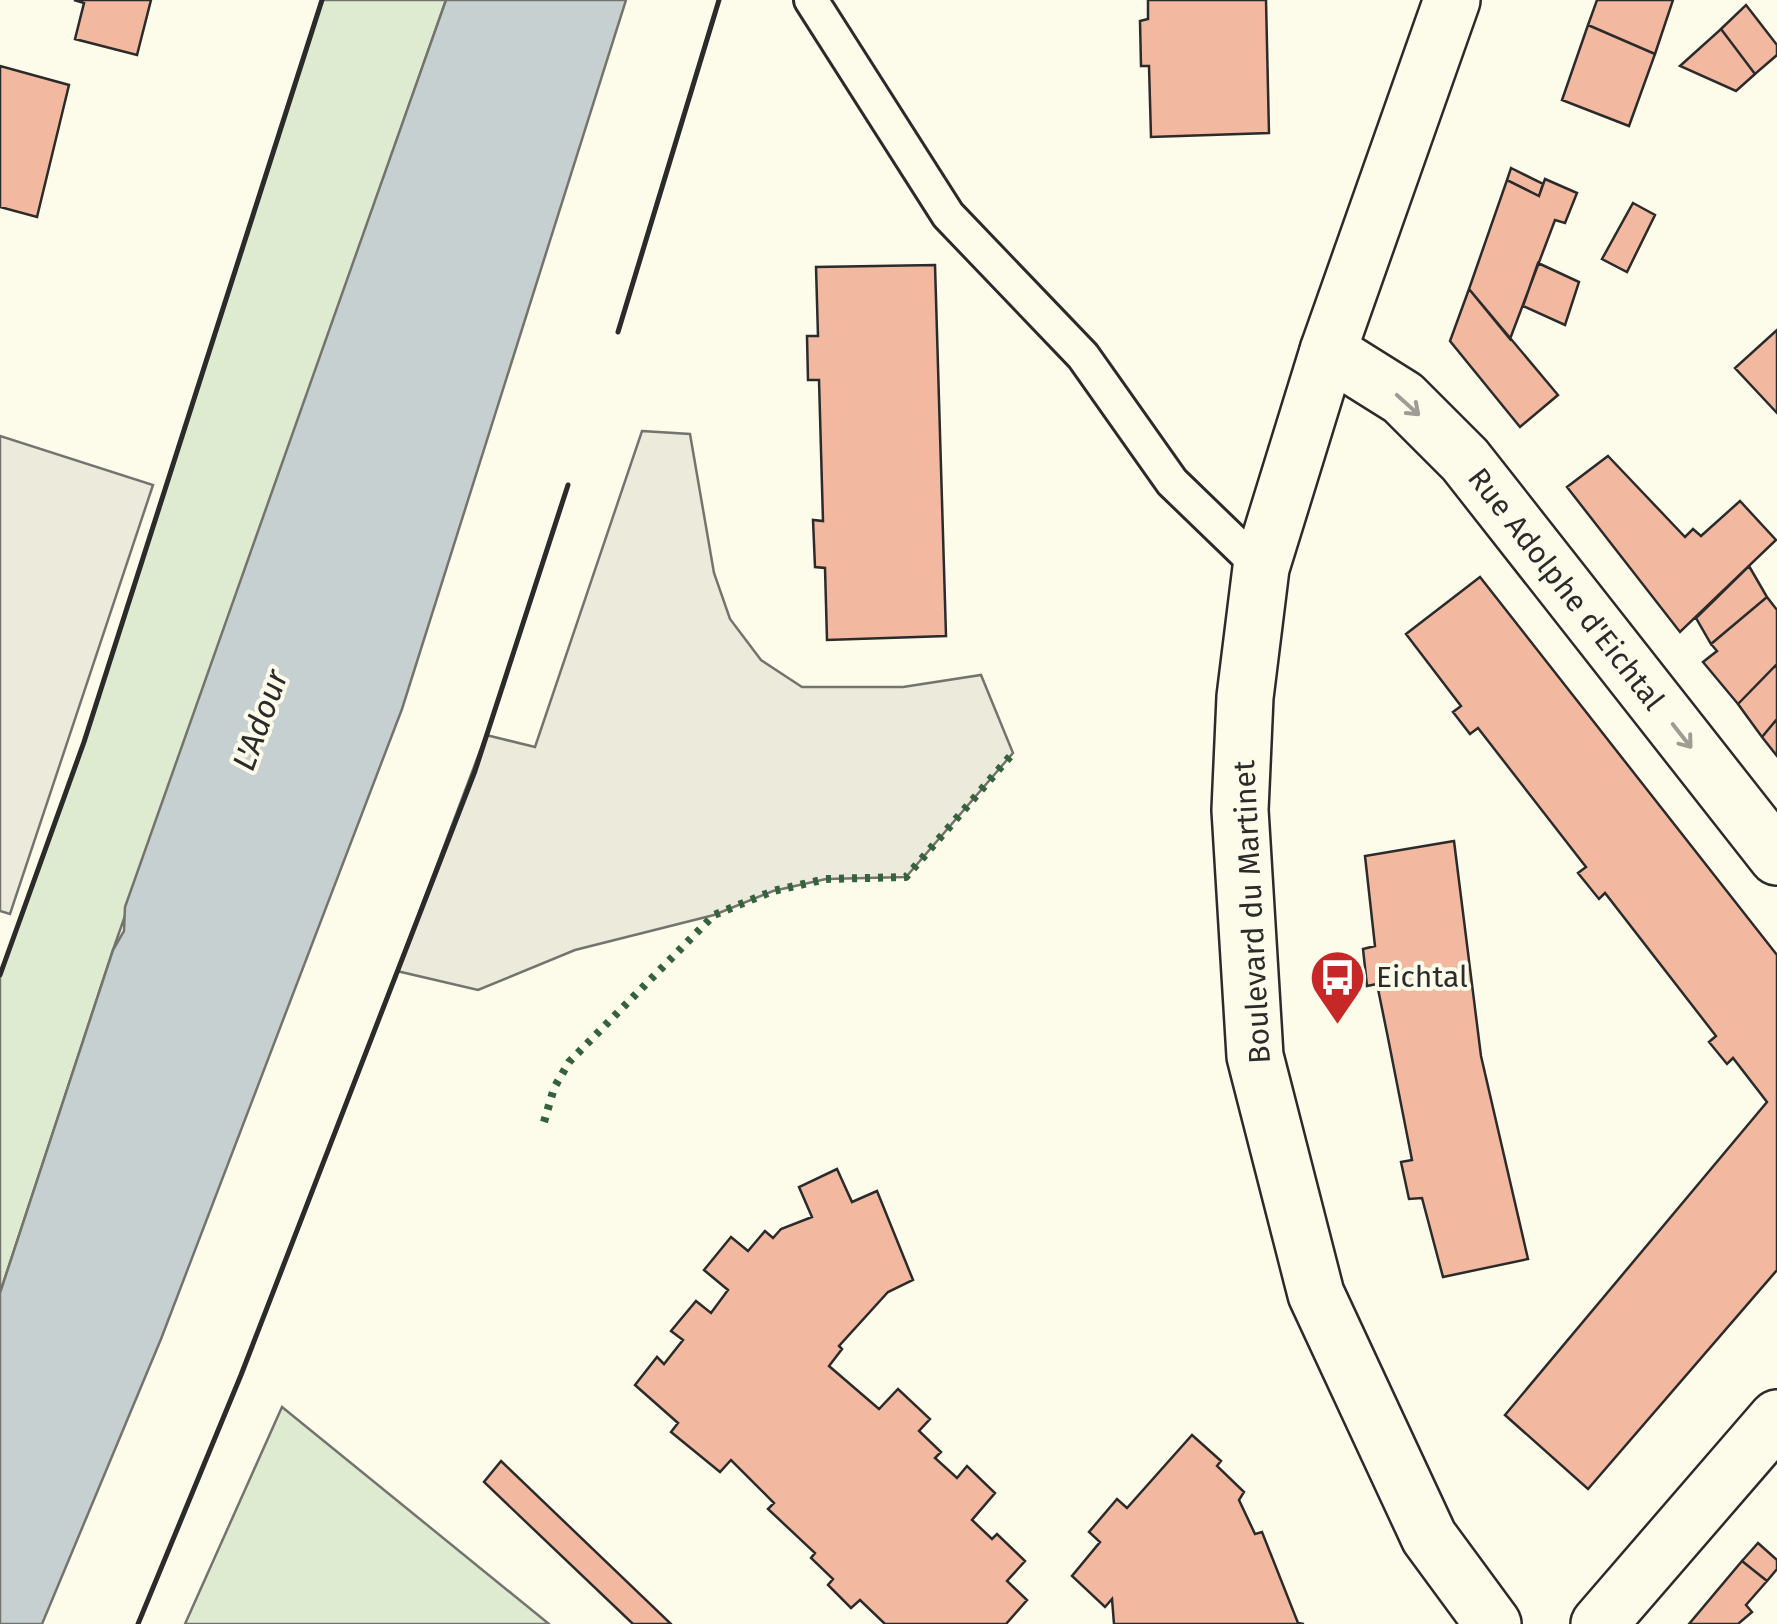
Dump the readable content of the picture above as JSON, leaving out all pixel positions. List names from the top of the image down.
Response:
{
  "streets": {
    "main road": ["Rue Adolphe d'Eichtal", "Boulevard du Martinet"]
  },
  "crossings": [
    ["Rue Adolphe d'Eichtal", "Boulevard du Martinet"]
  ],
  "one_way": ["Rue Adolphe d'Eichtal"],
  "water": ["L'Adour"],
  "places": {
    "bus stop": ["Eichtal"]
  }
}
